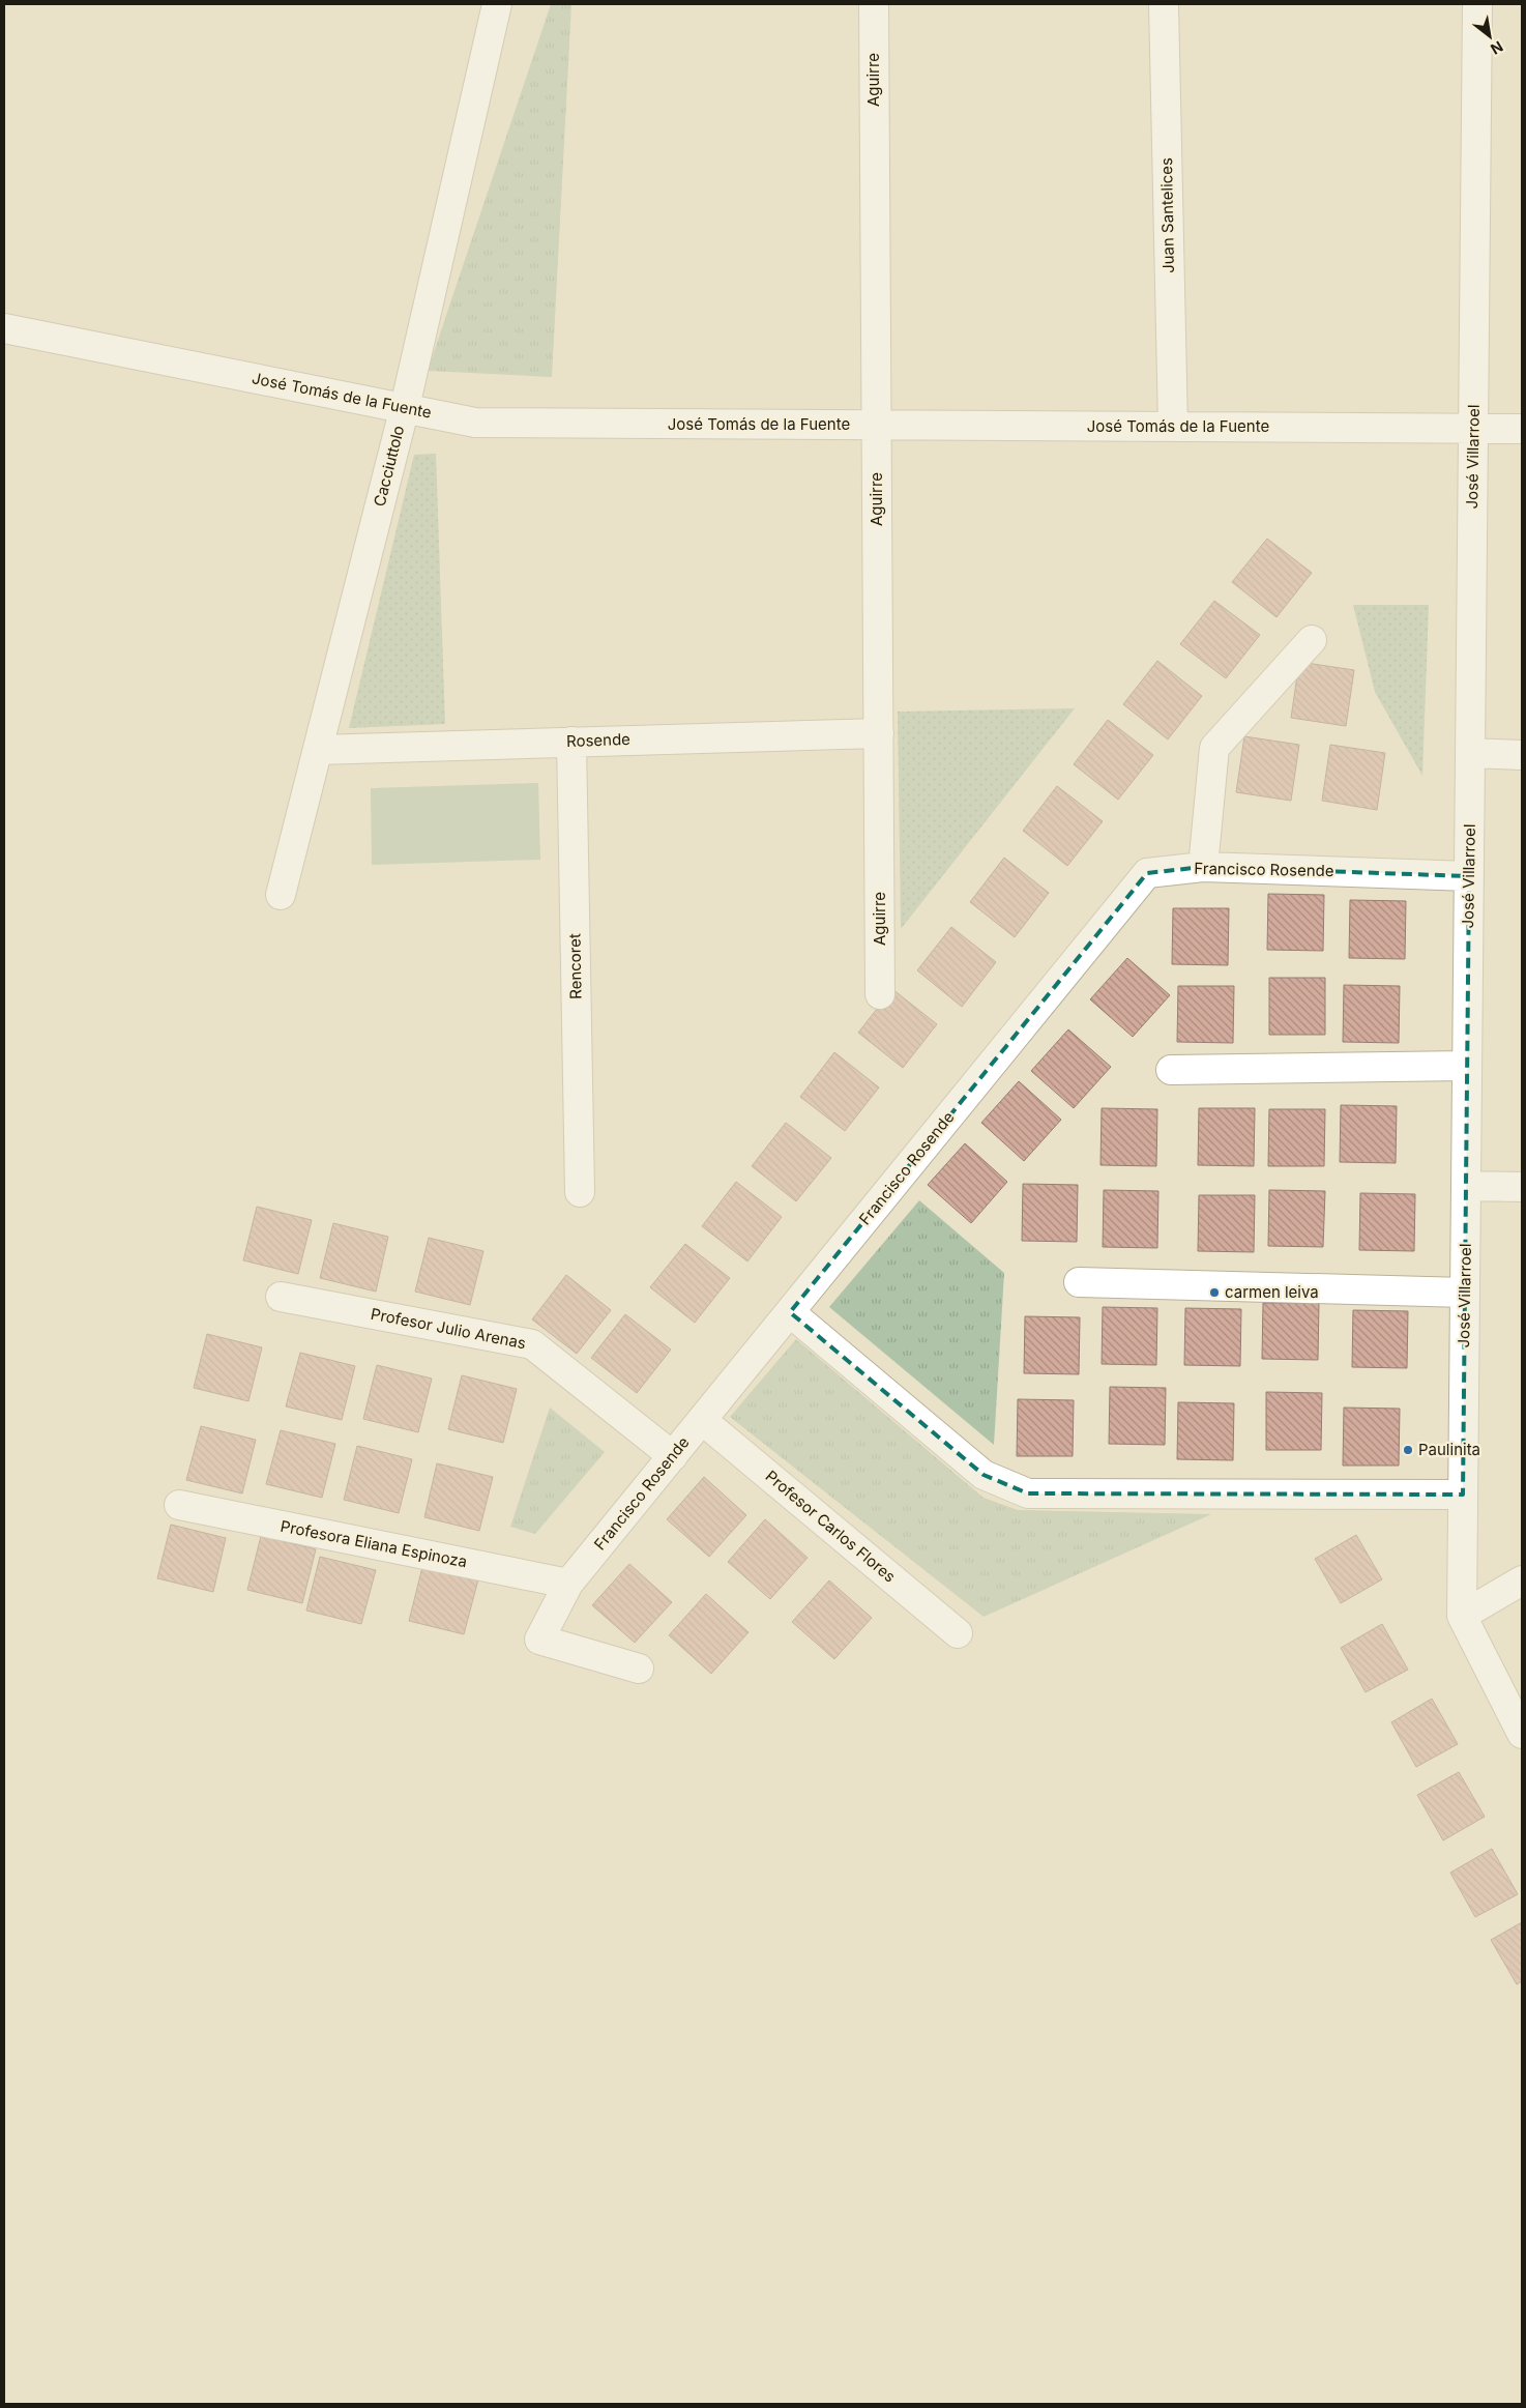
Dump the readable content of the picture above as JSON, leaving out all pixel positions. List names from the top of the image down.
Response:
{
  "streets": {
    "street": [
      "Aguirre",
      "Juan Santelices",
      "José Tomás de la Fuente",
      "José Villarroel",
      "Cacciuttolo",
      "Rosende",
      "Francisco Rosende",
      "Rencoret",
      "Profesor Julio Arenas",
      "Profesor Carlos Flores",
      "Profesora Eliana Espinoza"
    ]
  },
  "crossings": [
    ["Aguirre", "José Tomás de la Fuente"],
    ["Aguirre", "Rosende"],
    ["Juan Santelices", "José Tomás de la Fuente"],
    ["José Tomás de la Fuente", "José Villarroel"],
    ["José Tomás de la Fuente", "Cacciuttolo"],
    ["José Villarroel", "Francisco Rosende"],
    ["Cacciuttolo", "Rosende"],
    ["Rosende", "Rencoret"],
    ["Francisco Rosende", "Profesor Julio Arenas"],
    ["Francisco Rosende", "Profesor Carlos Flores"],
    ["Francisco Rosende", "Profesora Eliana Espinoza"]
  ],
  "places": ["carmen leiva", "Paulinita"],
  "north": "bottom right"
}
